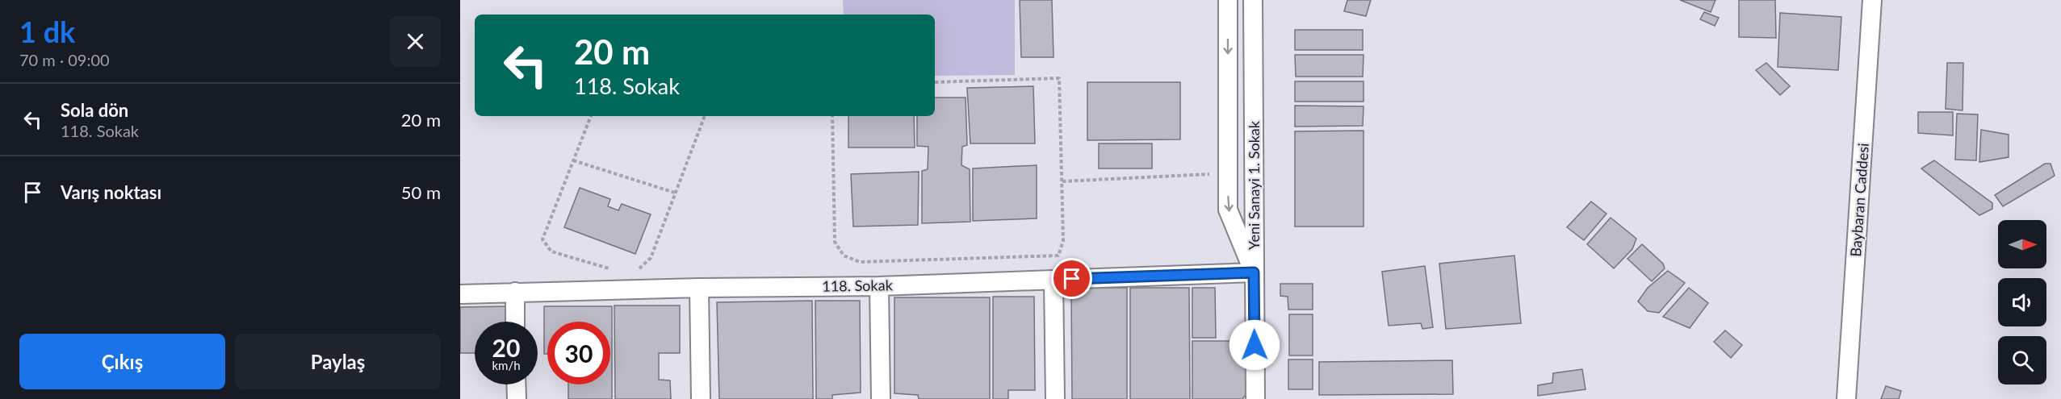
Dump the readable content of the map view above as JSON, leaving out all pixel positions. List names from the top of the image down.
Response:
{
  "streets": {
    "street": ["Yeni Sanayi 1. Sokak", "Baybaran Caddesi", "118. Sokak"]
  },
  "crossings": [
    ["Yeni Sanayi 1. Sokak", "118. Sokak"]
  ],
  "north": "right",
  "page": {
    "heading": ["1 dk", "70 m · 09:00"],
    "turn": ["20 m", "118. Sokak"],
    "list": [
      {
        "name": "Sola dön",
        "note": "118. Sokak",
        "value": "20 m"
      },
      {
        "name": "Varış noktası",
        "value": "50 m"
      }
    ],
    "speed": "20 km/h",
    "limit": "30",
    "buttons": ["Çıkış", "Paylaş"]
  }
}
